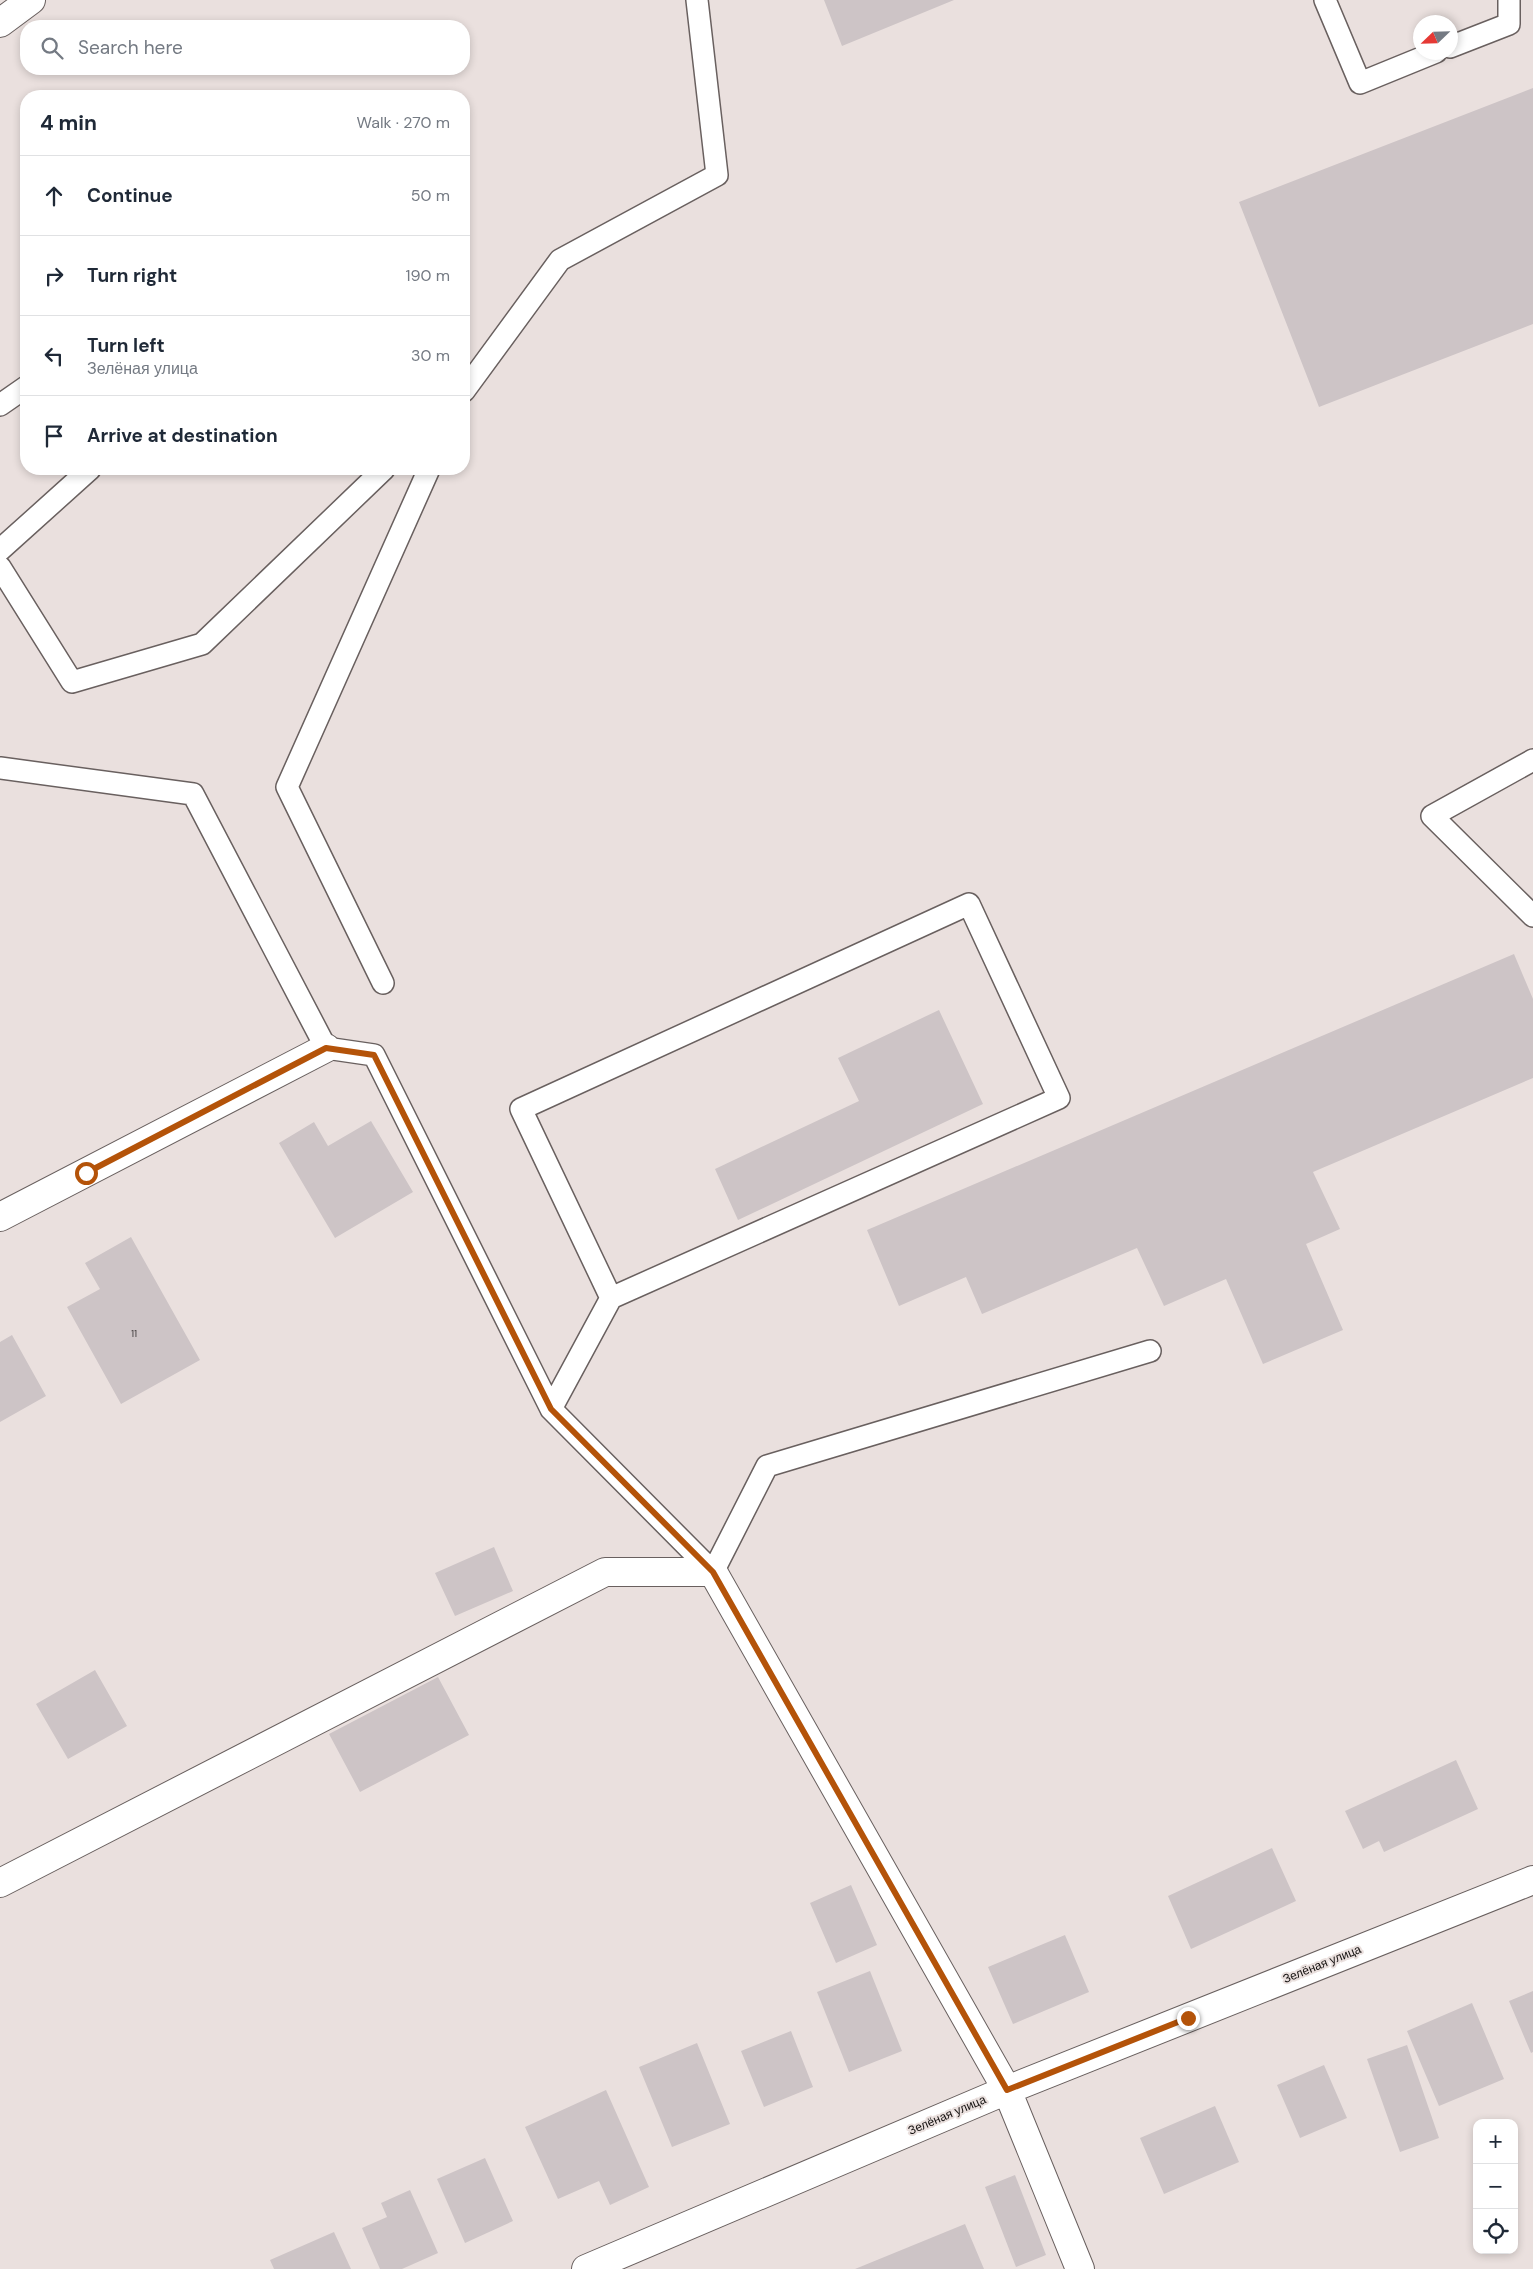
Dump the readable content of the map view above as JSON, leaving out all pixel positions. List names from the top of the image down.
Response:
{
  "streets": {
    "main road": ["Зелёная улица"]
  },
  "house_numbers": ["11"],
  "north": "bottom left",
  "page": {
    "search": "Search here",
    "heading": ["4 min", "Walk · 270 m"],
    "list": [
      ["Continue", "50 m"],
      ["Turn right", "190 m"],
      ["Turn left", "Зелёная улица", "30 m"],
      "Arrive at destination"
    ],
    "map_buttons": ["+", "−"]
  }
}
